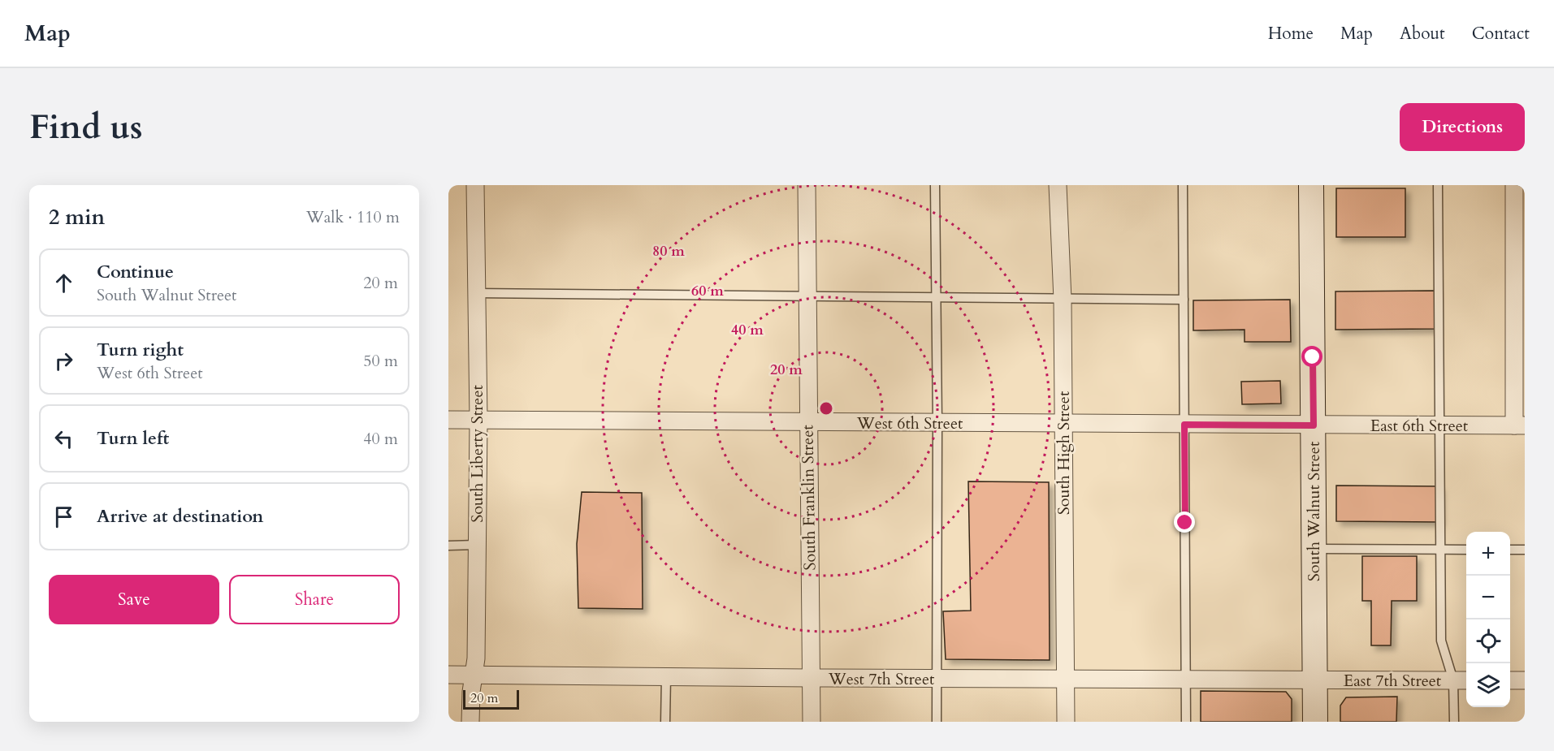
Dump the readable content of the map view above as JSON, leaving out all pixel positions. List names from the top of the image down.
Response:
{
  "streets": {
    "main road": ["South Walnut Street"],
    "street": [
      "West 6th Street",
      "East 6th Street",
      "South High Street",
      "South Liberty Street",
      "South Franklin Street",
      "West 7th Street",
      "East 7th Street"
    ]
  },
  "crossings": [
    ["West 6th Street", "East 6th Street"],
    ["West 6th Street", "South High Street"],
    ["West 6th Street", "South Liberty Street"],
    ["West 6th Street", "South Franklin Street"],
    ["West 6th Street", "South Walnut Street"],
    ["East 6th Street", "South Walnut Street"],
    ["South High Street", "West 7th Street"],
    ["South Liberty Street", "West 7th Street"],
    ["South Franklin Street", "West 7th Street"],
    ["South Walnut Street", "West 7th Street"],
    ["South Walnut Street", "East 7th Street"],
    ["West 7th Street", "East 7th Street"]
  ],
  "scale_bar": "20 m",
  "page": {
    "header": "Map",
    "nav": [
      "Home",
      "Map",
      "About",
      "Contact"
    ],
    "buttons": [
      "Directions",
      ["Save", "Share"]
    ],
    "title": "Find us",
    "heading": ["2 min", "Walk · 110 m"],
    "list": [
      ["Continue", "South Walnut Street", "20 m"],
      ["Turn right", "West 6th Street", "50 m"],
      ["Turn left", "40 m"],
      "Arrive at destination"
    ],
    "map_buttons": ["+", "−"],
    "scale": "20 m"
  },
  "rings": [
    "80 m",
    "60 m",
    "40 m",
    "20 m"
  ]
}
